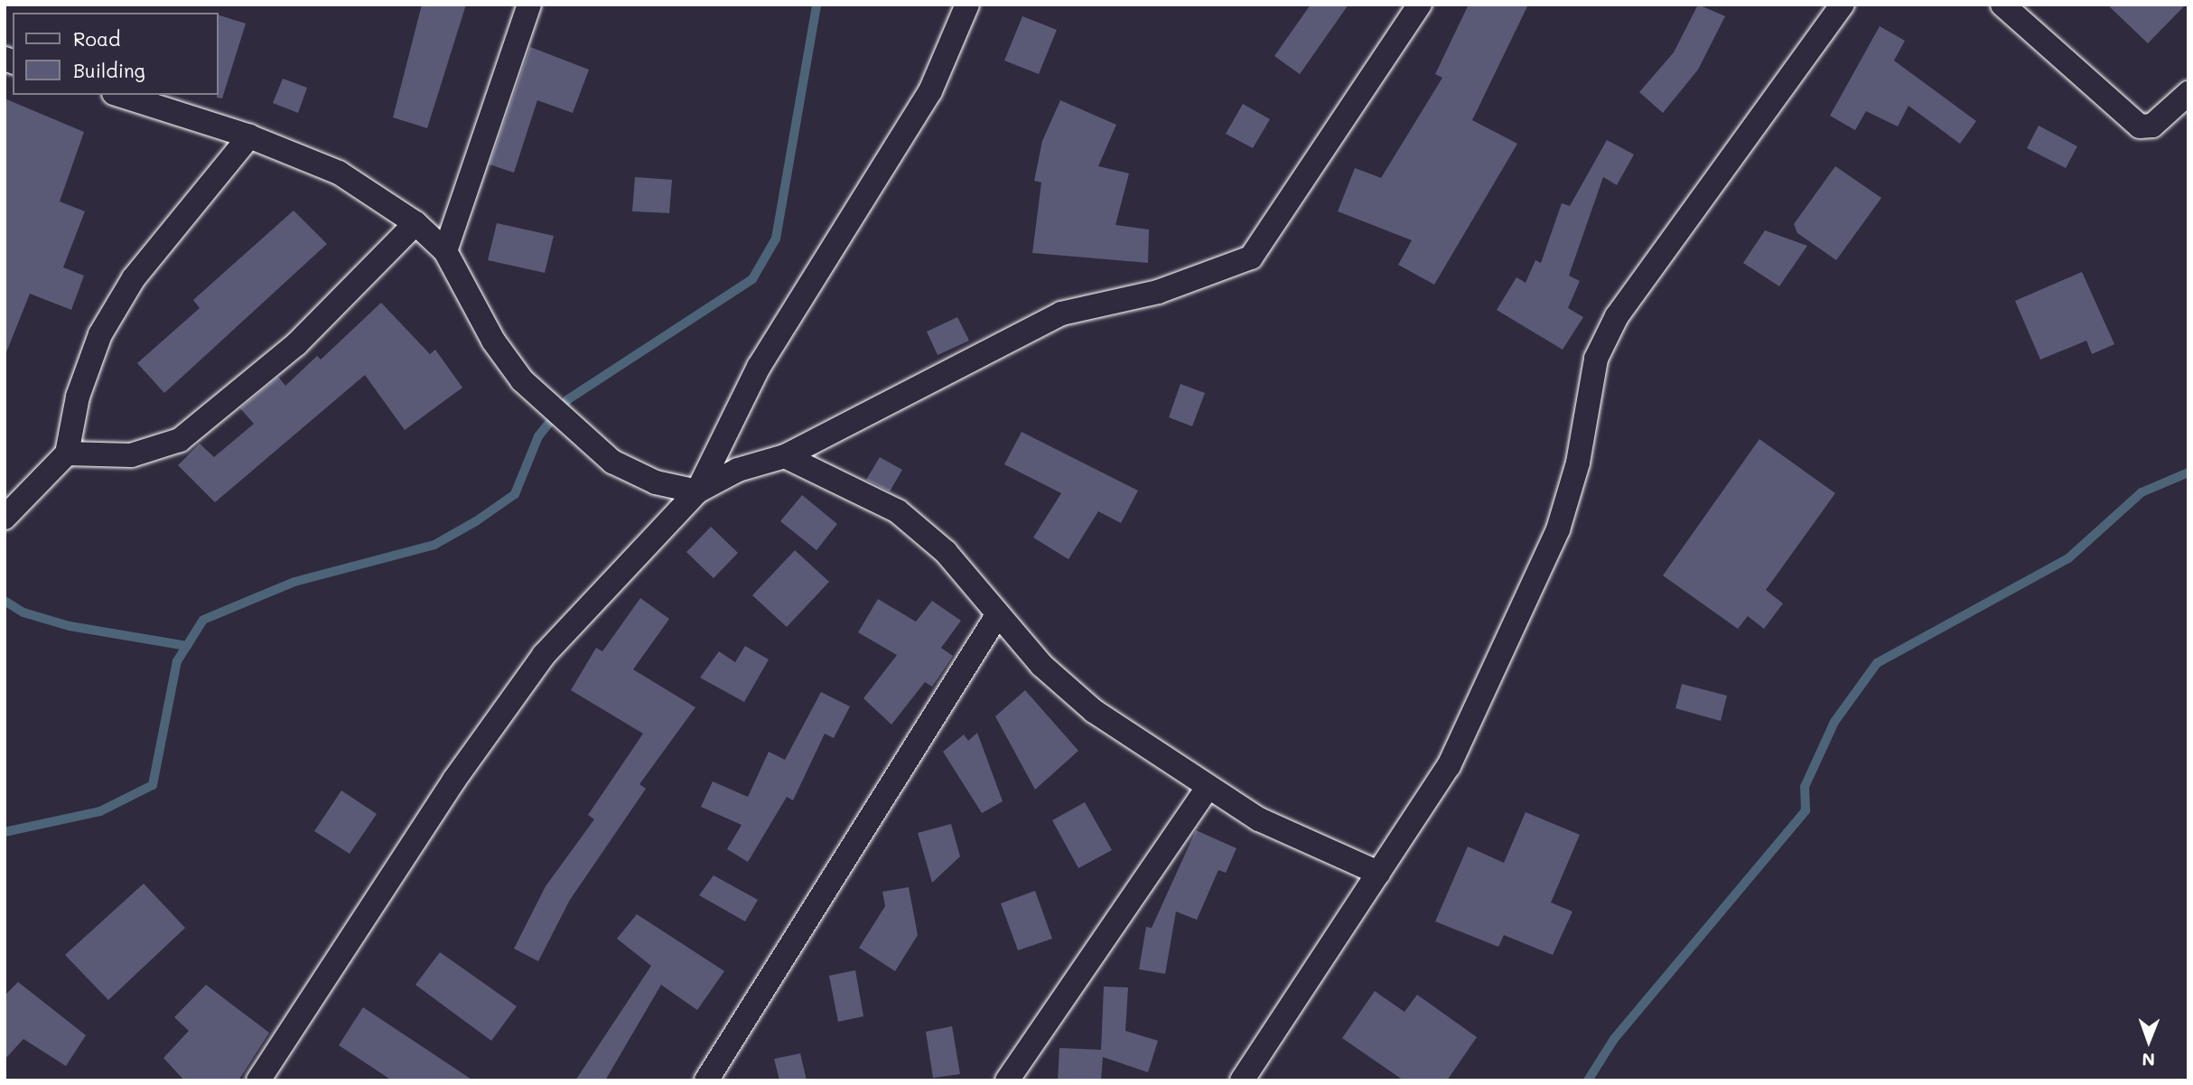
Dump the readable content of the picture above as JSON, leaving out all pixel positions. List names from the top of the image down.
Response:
{
  "legend": ["Road", "Building"],
  "north": "bottom"
}
